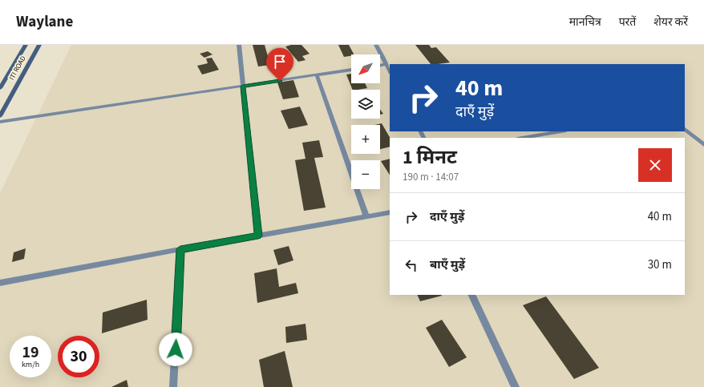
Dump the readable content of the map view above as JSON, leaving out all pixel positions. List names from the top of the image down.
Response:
{
  "streets": {
    "street": ["ITI ROAD"]
  },
  "north": "bottom left",
  "page": {
    "header": "Waylane",
    "nav": ["मानचित्र", "परतें", "शेयर करें"],
    "map_buttons": ["+", "−"],
    "turn": ["40 m", "दाएँ मुड़ें"],
    "heading": ["1 मिनट", "190 m · 14:07"],
    "list": [
      {
        "name": "दाएँ मुड़ें",
        "value": "40 m"
      },
      {
        "name": "बाएँ मुड़ें",
        "value": "30 m"
      }
    ],
    "speed": "19 km/h",
    "limit": "30"
  }
}
